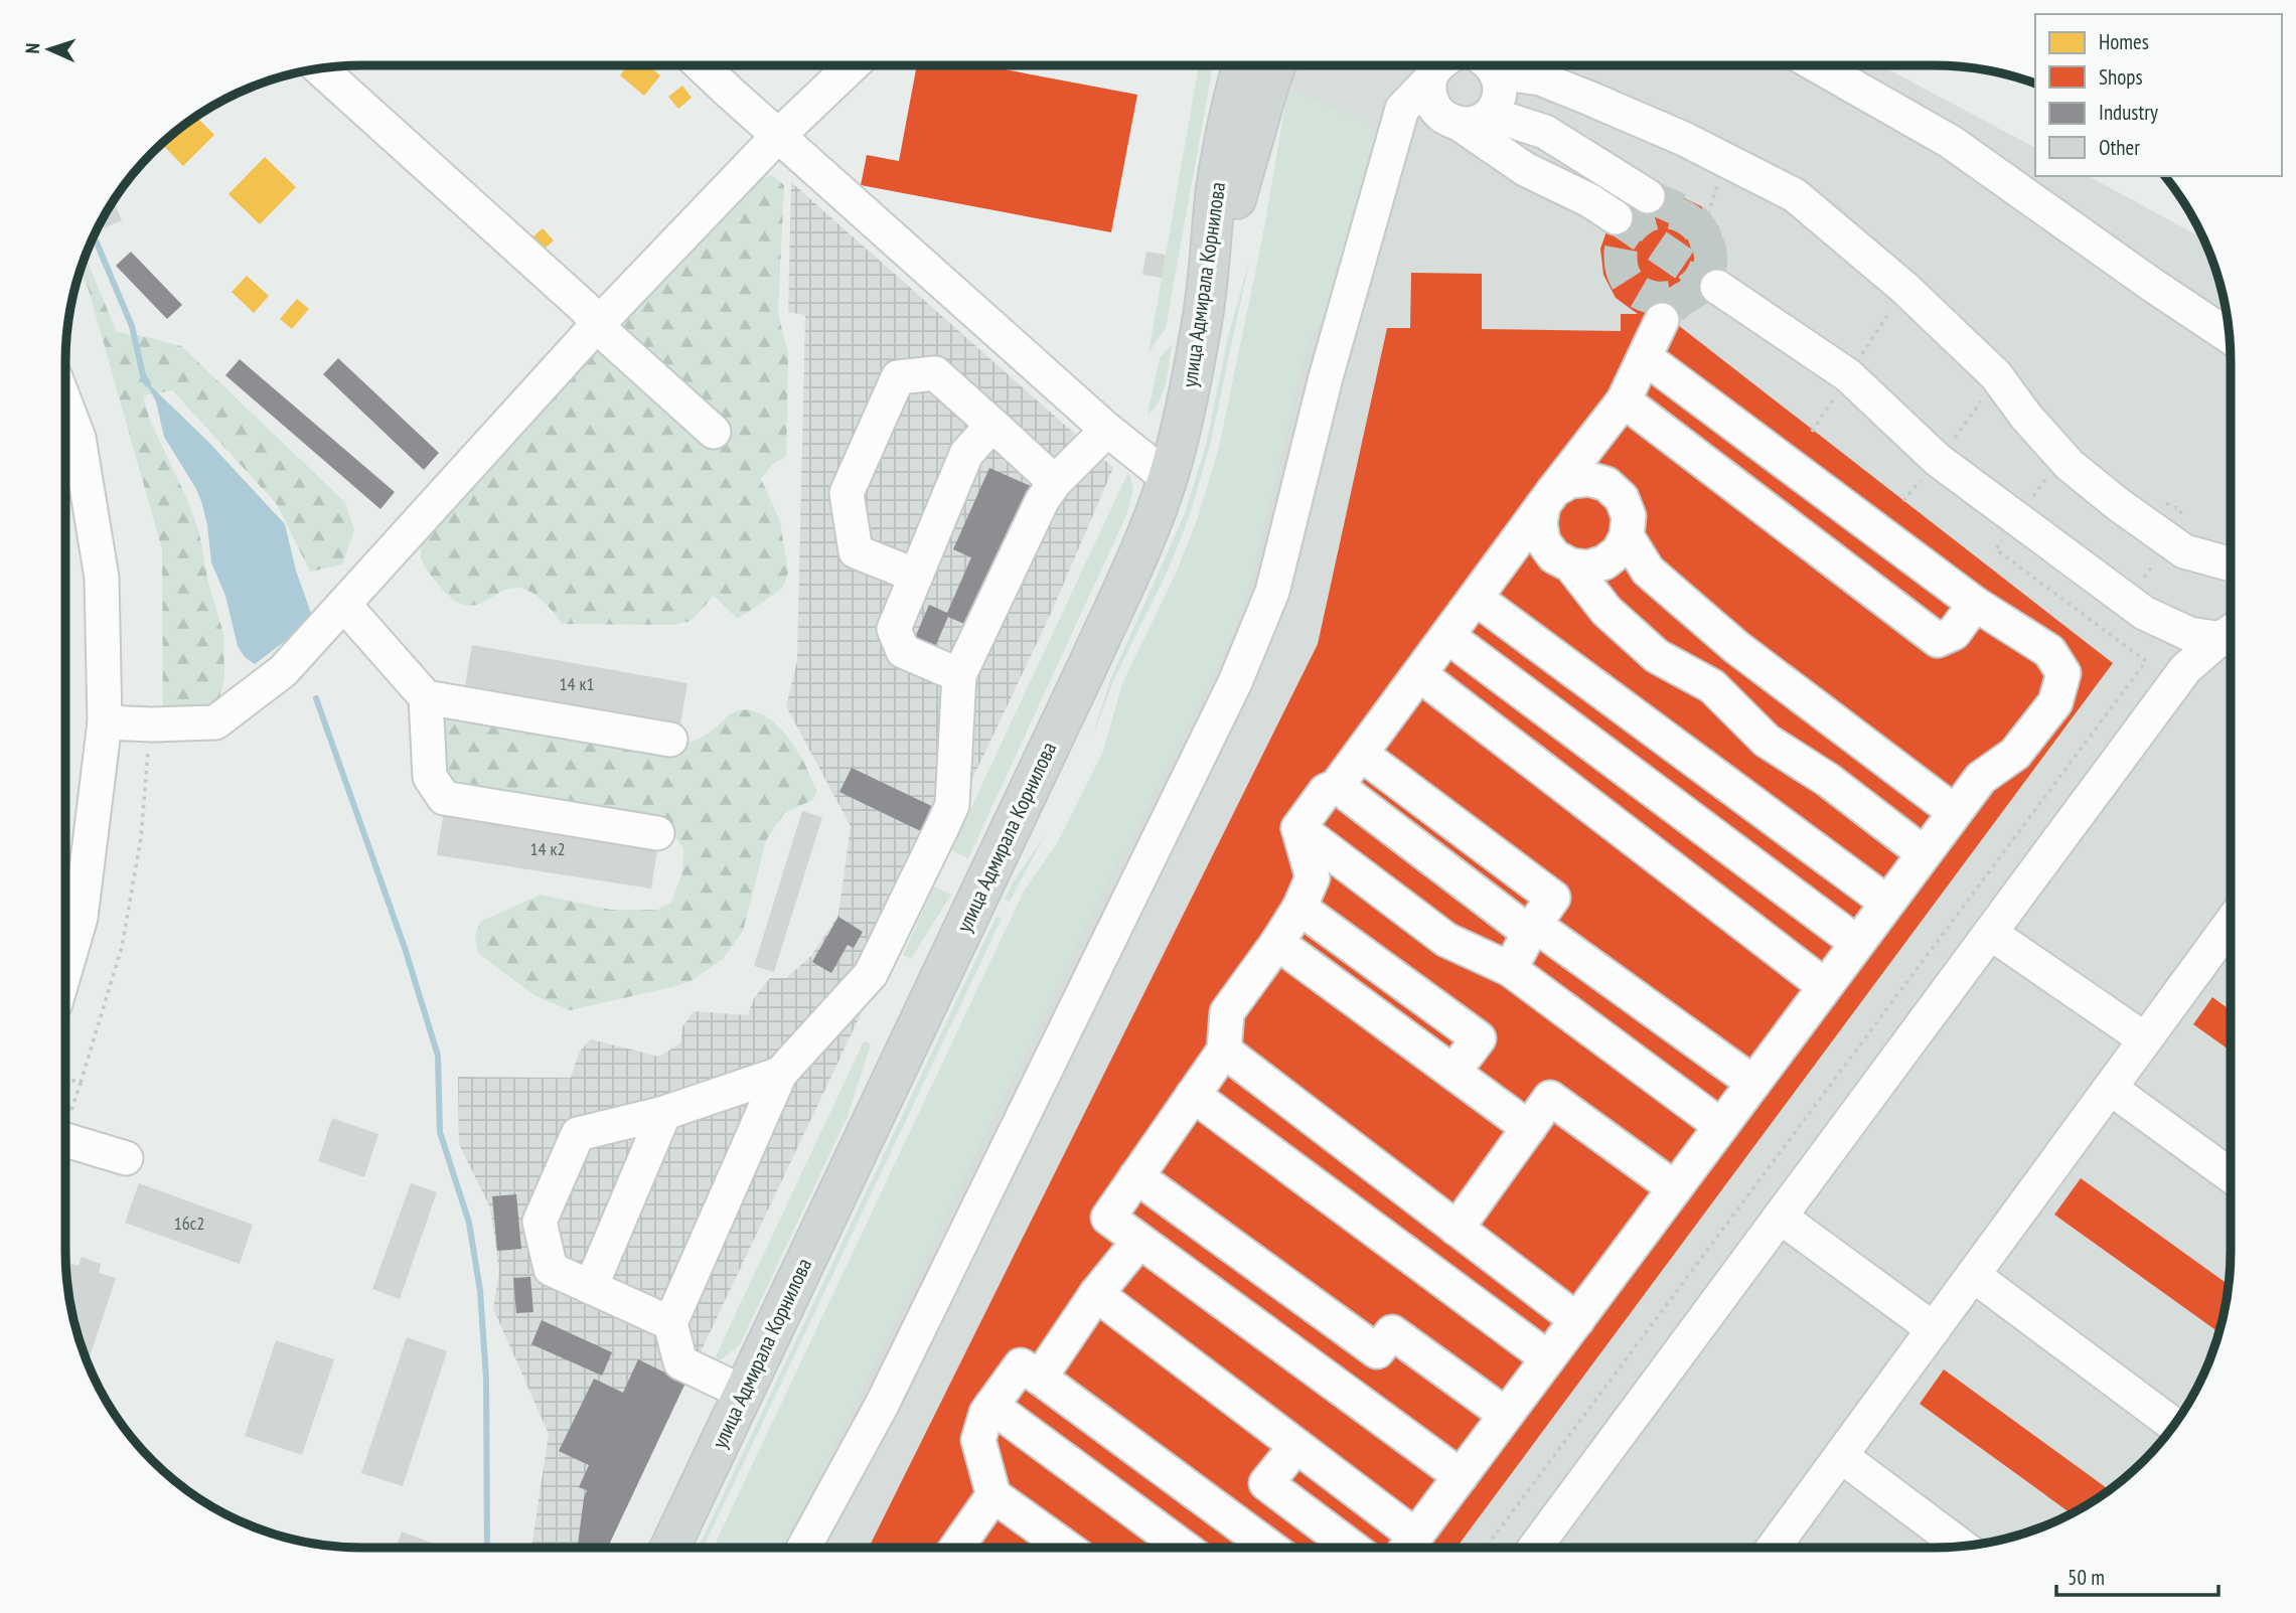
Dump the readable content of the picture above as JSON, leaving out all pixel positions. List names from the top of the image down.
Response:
{
  "streets": {
    "main road": ["улица Адмирала Корнилова"]
  },
  "house_numbers": ["14 к1", "14 к2", "16с2"],
  "legend": [
    "Homes",
    "Shops",
    "Industry",
    "Other"
  ],
  "scale_bar": "50 m",
  "north": "left"
}
